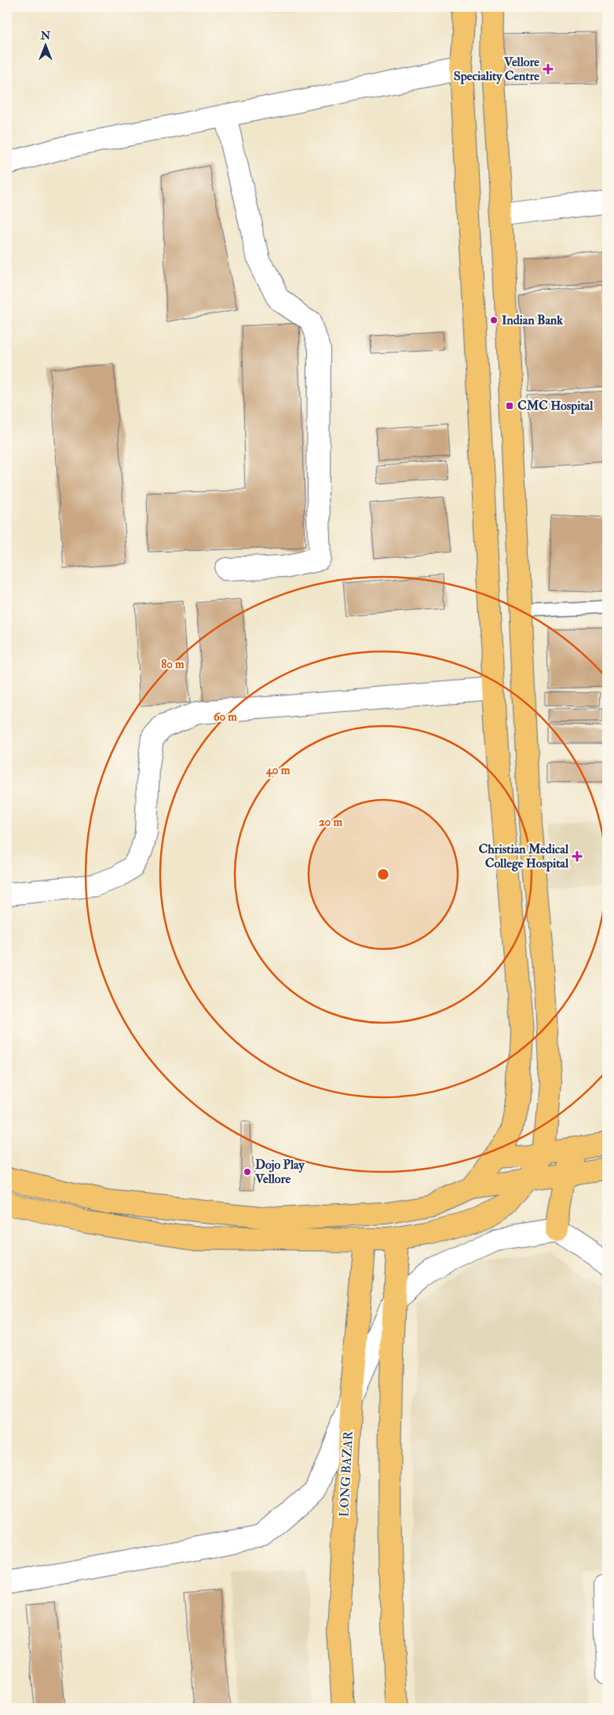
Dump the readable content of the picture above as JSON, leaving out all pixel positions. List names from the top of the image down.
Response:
{
  "streets": {
    "main road": ["LONG BAZAR"]
  },
  "places": {
    "health": ["Vellore Speciality Centre", "Christian Medical College Hospital"],
    "other": ["Indian Bank", "Dojo Play Vellore"],
    "transit": ["CMC Hospital"]
  },
  "north": "top",
  "rings": [
    "80 m",
    "60 m",
    "40 m",
    "20 m"
  ]
}
